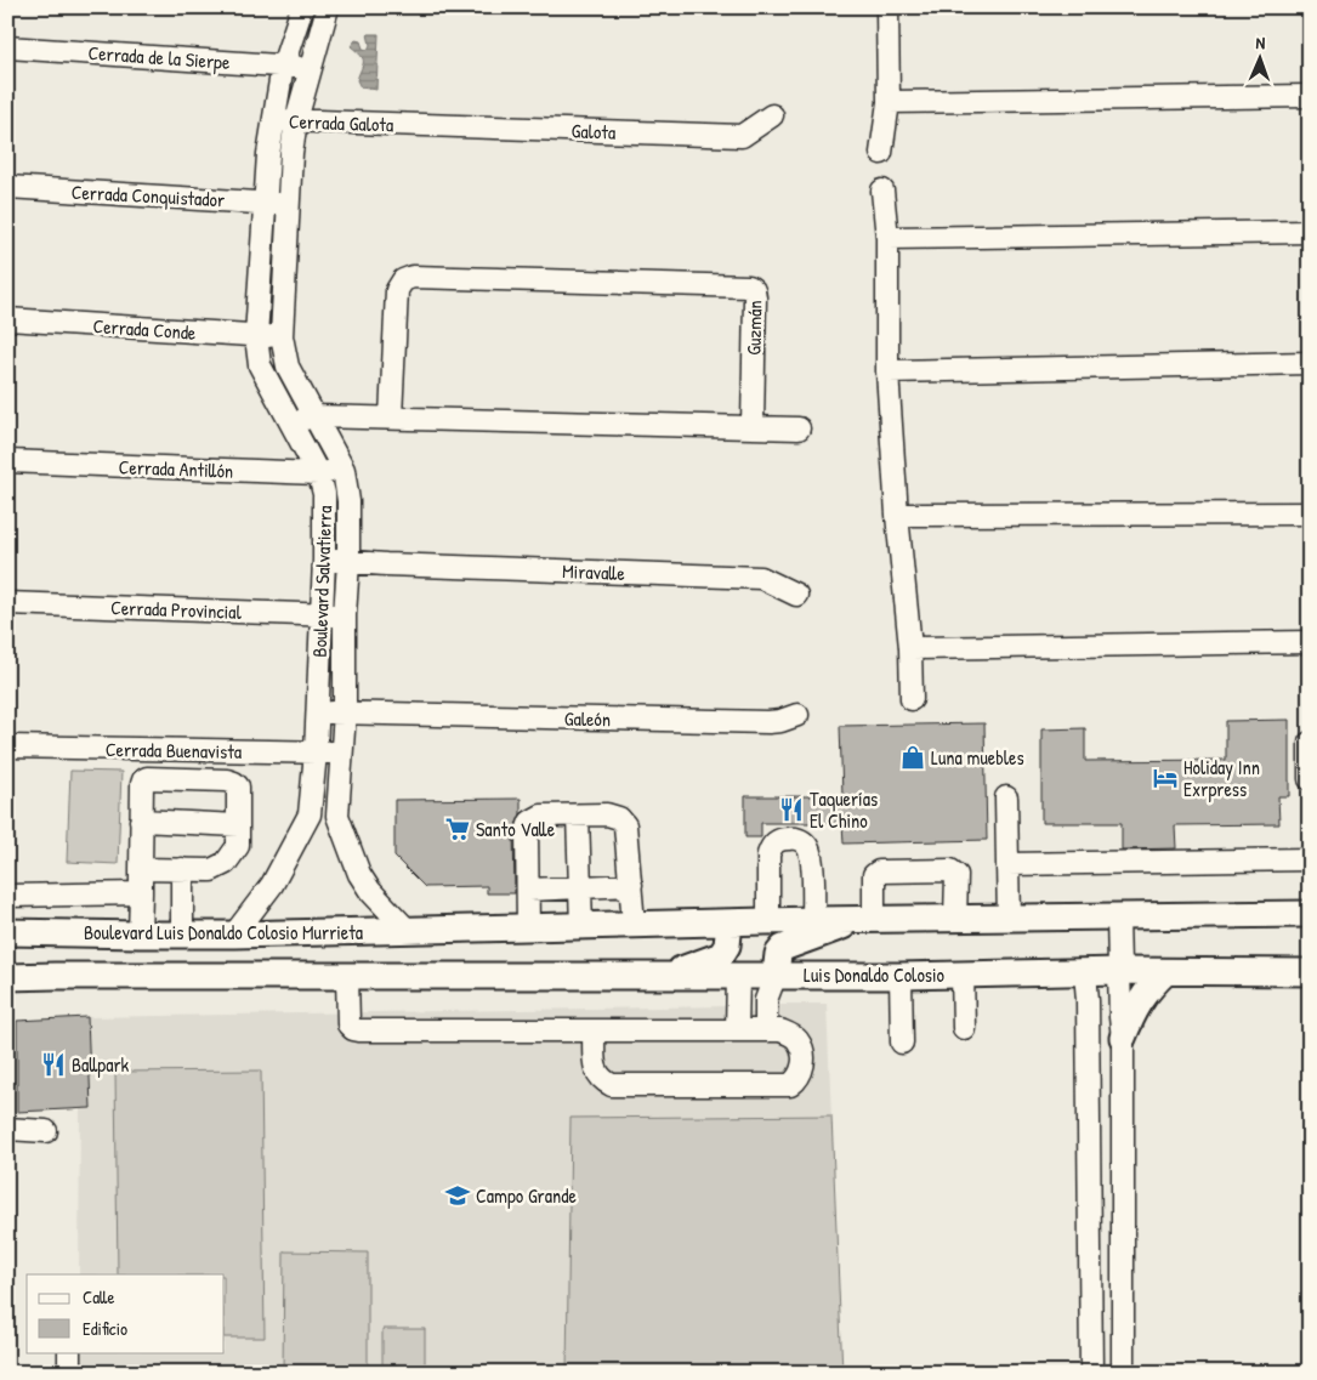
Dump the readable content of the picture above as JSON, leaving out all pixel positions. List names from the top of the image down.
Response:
{
  "streets": {
    "main road": ["Boulevard Luis Donaldo Colosio Murrieta", "Luis Donaldo Colosio"],
    "street": [
      "Cerrada de la Sierpe",
      "Cerrada Galota",
      "Galota",
      "Cerrada Conquistador",
      "Guzmán",
      "Cerrada Conde",
      "Cerrada Antillón",
      "Miravalle",
      "Boulevard Salvatierra",
      "Cerrada Provincial",
      "Galeón",
      "Cerrada Buenavista"
    ]
  },
  "crossings": [
    ["Cerrada de la Sierpe", "Boulevard Salvatierra"],
    ["Cerrada Galota", "Galota"],
    ["Cerrada Galota", "Boulevard Salvatierra"],
    ["Cerrada Conquistador", "Boulevard Salvatierra"],
    ["Cerrada Conde", "Boulevard Salvatierra"],
    ["Cerrada Antillón", "Boulevard Salvatierra"],
    ["Miravalle", "Boulevard Salvatierra"],
    ["Boulevard Salvatierra", "Cerrada Provincial"],
    ["Boulevard Salvatierra", "Galeón"],
    ["Boulevard Salvatierra", "Cerrada Buenavista"],
    ["Boulevard Salvatierra", "Boulevard Luis Donaldo Colosio Murrieta"]
  ],
  "places": {
    "shop": ["Luna muebles"],
    "hotel": ["Holiday Inn Exrpress"],
    "restaurant": ["Taquerías El Chino", "Ballpark"],
    "supermarket": ["Santo Valle"],
    "school or university": ["Campo Grande"]
  },
  "legend": ["Calle", "Edificio"],
  "north": "top"
}
